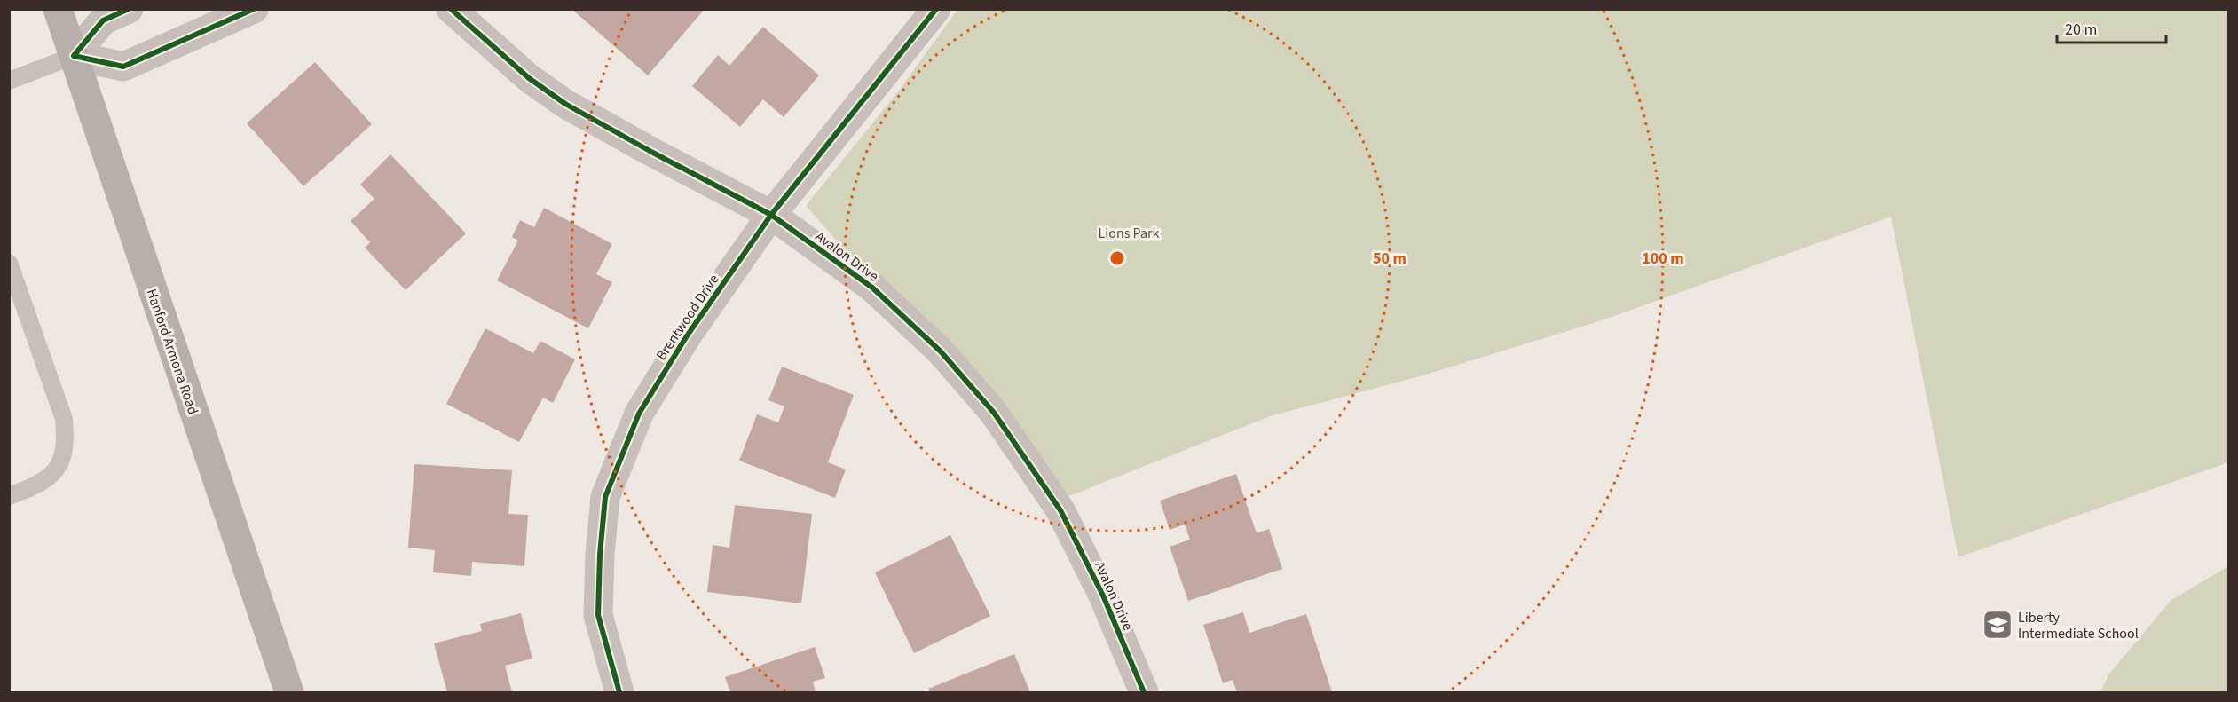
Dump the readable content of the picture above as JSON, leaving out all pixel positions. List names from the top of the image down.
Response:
{
  "streets": {
    "main road": ["Hanford Armona Road"],
    "street": ["Avalon Drive", "Brentwood Drive"]
  },
  "crossings": [
    ["Avalon Drive", "Brentwood Drive"]
  ],
  "parks": ["Lions Park"],
  "places": {
    "school or university": ["Liberty Intermediate School"]
  },
  "scale_bar": "20 m",
  "rings": ["50 m", "100 m"]
}
